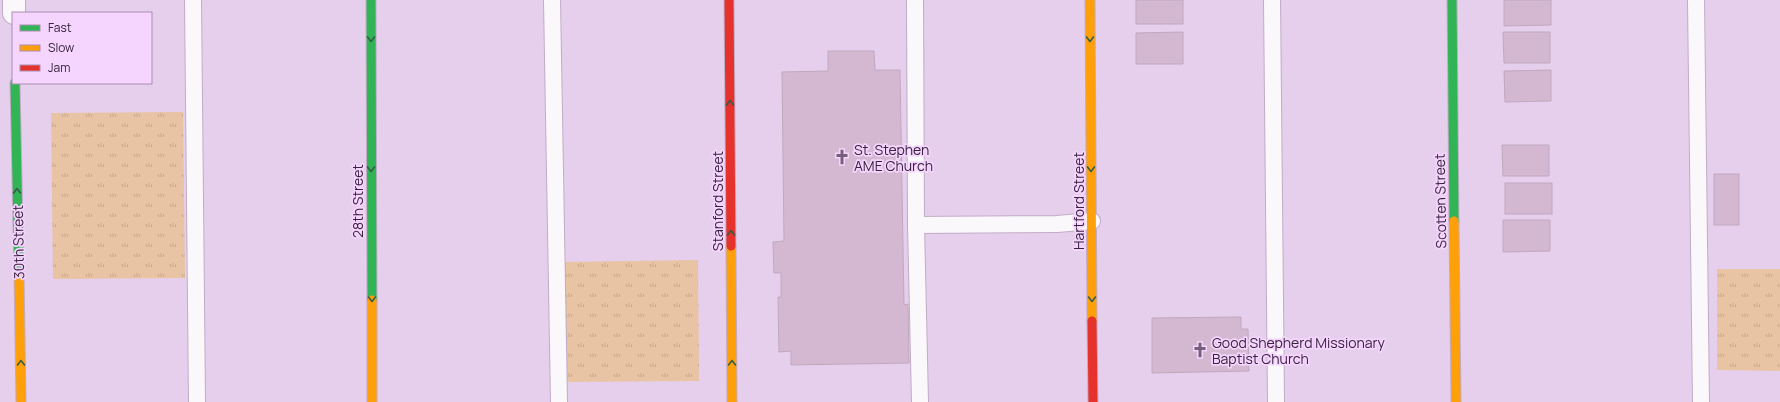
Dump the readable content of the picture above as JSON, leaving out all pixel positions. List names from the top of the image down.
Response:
{
  "streets": {
    "street": [
      "28th Street",
      "Stanford Street",
      "Hartford Street",
      "Scotten Street",
      "30th Street"
    ]
  },
  "one_way": [
    "28th Street",
    "Stanford Street",
    "Hartford Street",
    "30th Street"
  ],
  "places": {
    "church": ["St. Stephen AME Church", "Good Shepherd Missionary Baptist Church"]
  },
  "legend": ["Fast", "Slow", "Jam"]
}
